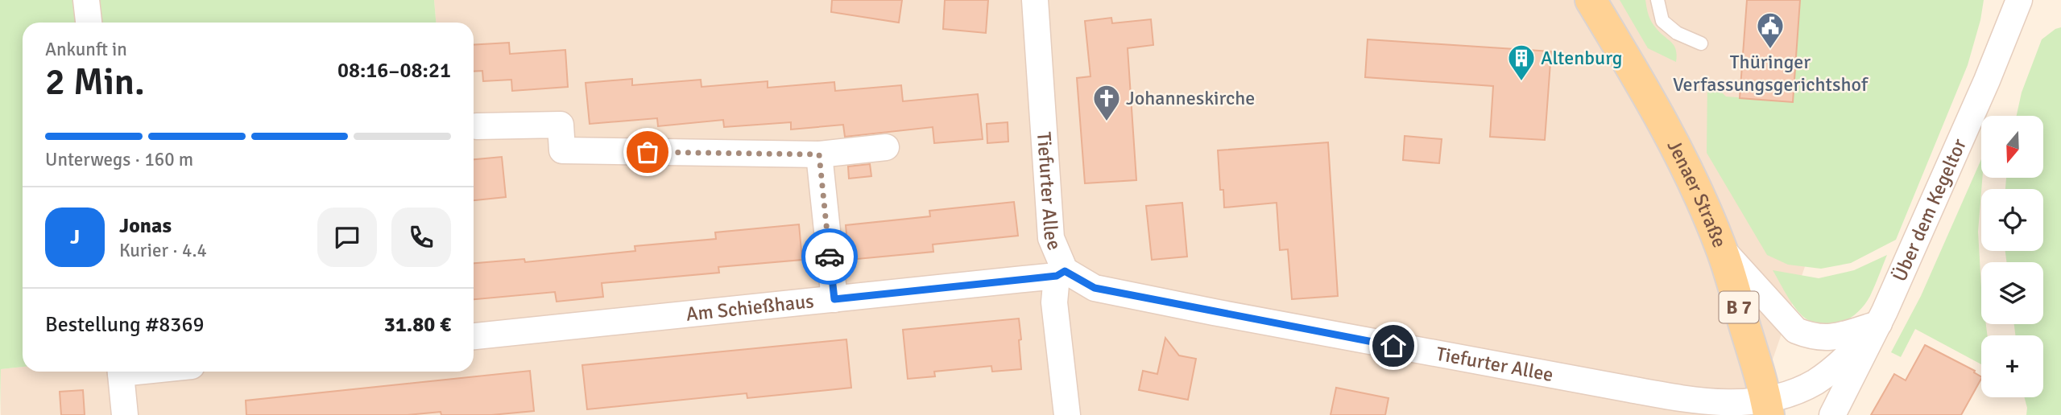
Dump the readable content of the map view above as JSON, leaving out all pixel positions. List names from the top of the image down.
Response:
{
  "streets": {
    "main road": ["Jenaer Straße", "B 7"],
    "street": ["Tiefurter Allee", "Über dem Kegeltor", "Am Schießhaus"]
  },
  "crossings": [
    ["Tiefurter Allee", "Jenaer Straße"],
    ["Tiefurter Allee", "Über dem Kegeltor"],
    ["Tiefurter Allee", "Am Schießhaus"],
    ["Jenaer Straße", "Über dem Kegeltor"]
  ],
  "places": {
    "public building": ["Thüringer Verfassungsgerichtshof"],
    "building": ["Altenburg"],
    "church": ["Johanneskirche"]
  },
  "north": "bottom",
  "page": {
    "heading": ["2 Min.", "Ankunft in", "08:16–08:21"],
    "panel": [
      "Jonas",
      "Kurier · 4.4",
      "Bestellung #8369",
      "31.80 €"
    ],
    "map_buttons": "+",
    "bar": "Unterwegs · 160 m",
    "round": "J"
  }
}
